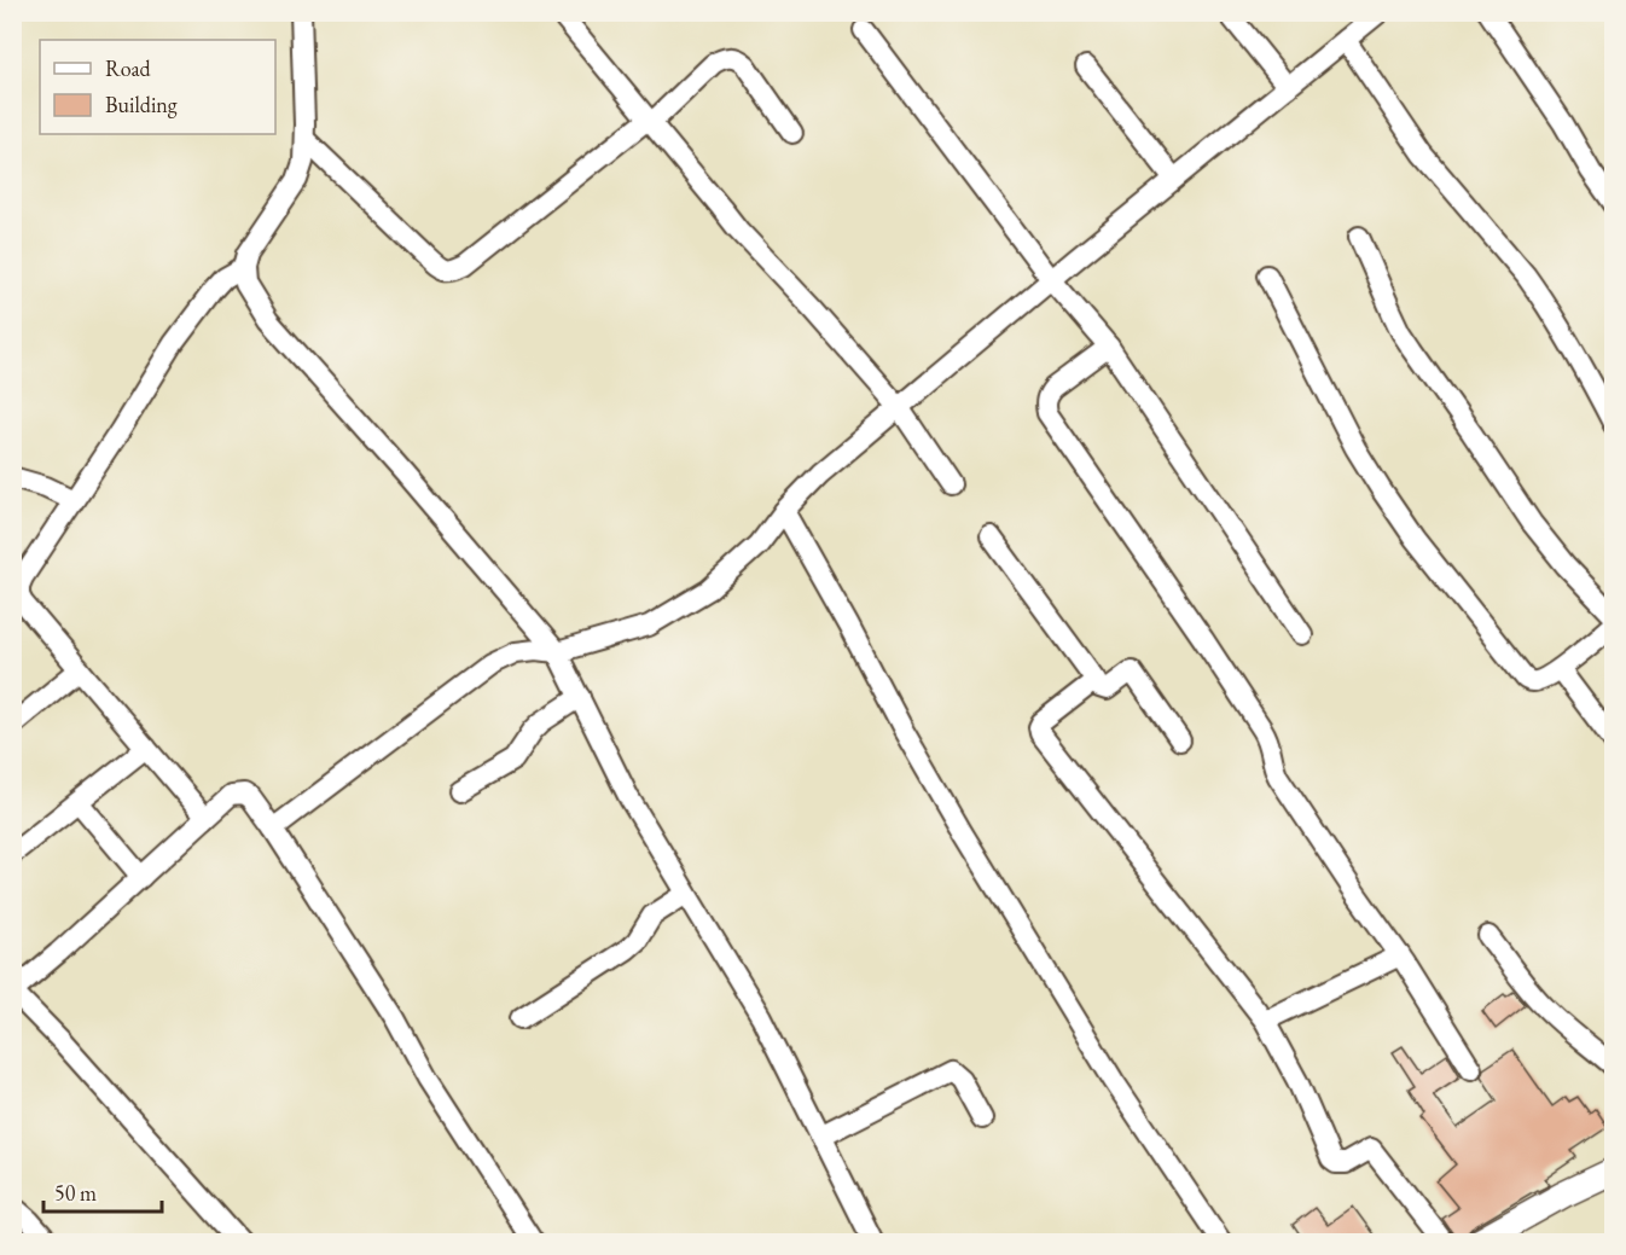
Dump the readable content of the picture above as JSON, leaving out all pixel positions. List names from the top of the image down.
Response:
{
  "legend": ["Road", "Building"],
  "scale_bar": "50 m"
}
